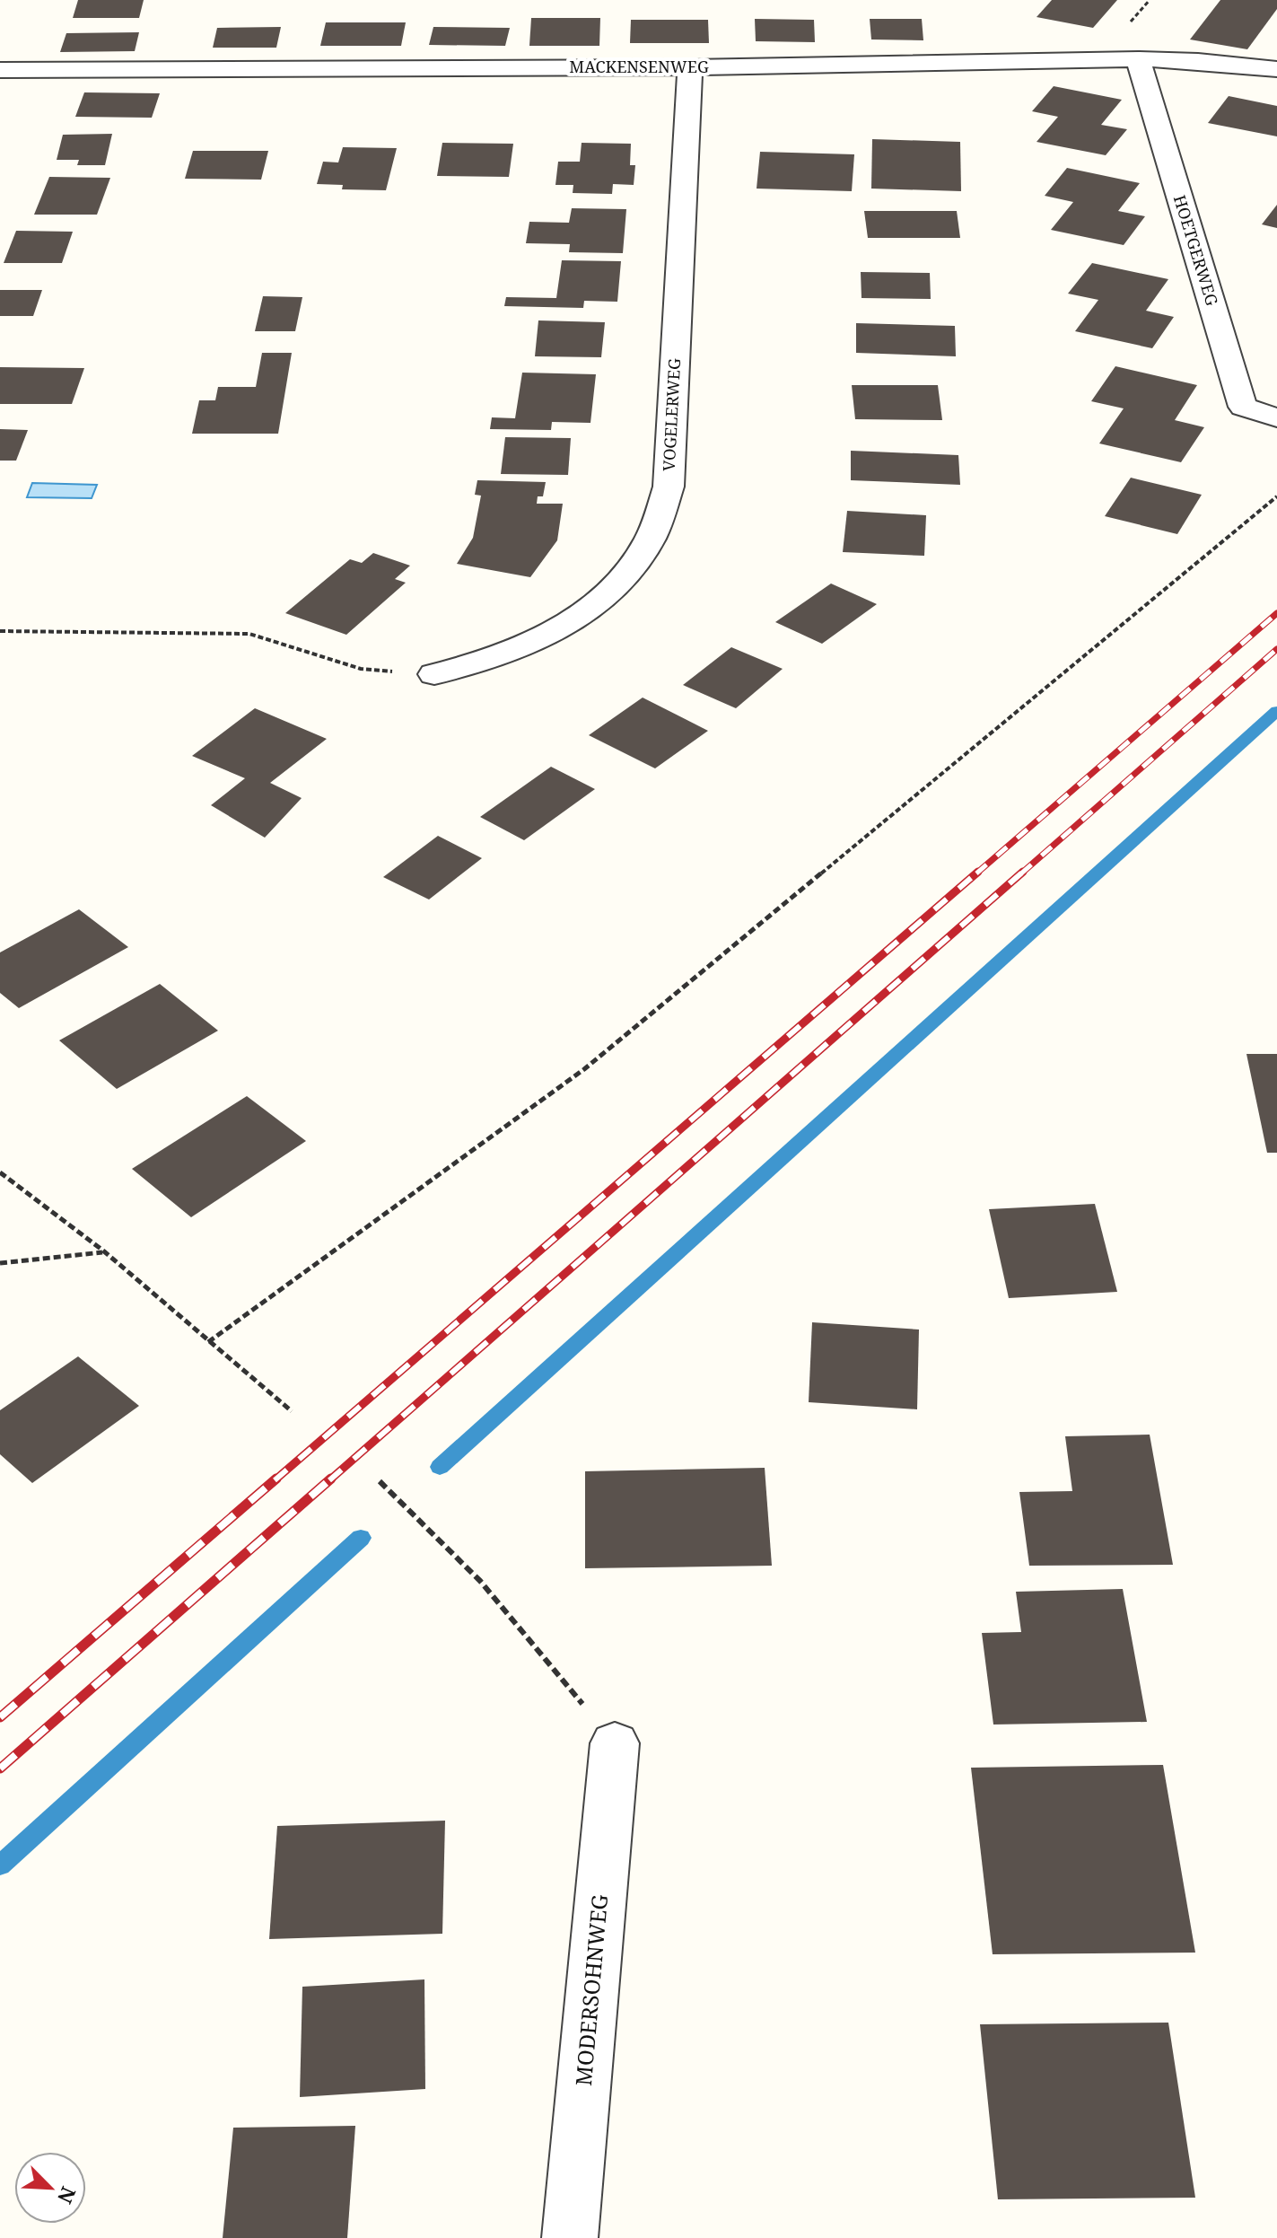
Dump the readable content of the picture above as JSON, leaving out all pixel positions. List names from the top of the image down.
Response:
{
  "streets": {
    "street": [
      "MACKENSENWEG",
      "HOETGERWEG",
      "VOGELERWEG",
      "MODERSOHNWEG"
    ]
  },
  "crossings": [
    ["MACKENSENWEG", "HOETGERWEG"],
    ["MACKENSENWEG", "VOGELERWEG"]
  ],
  "north": "bottom right"
}
